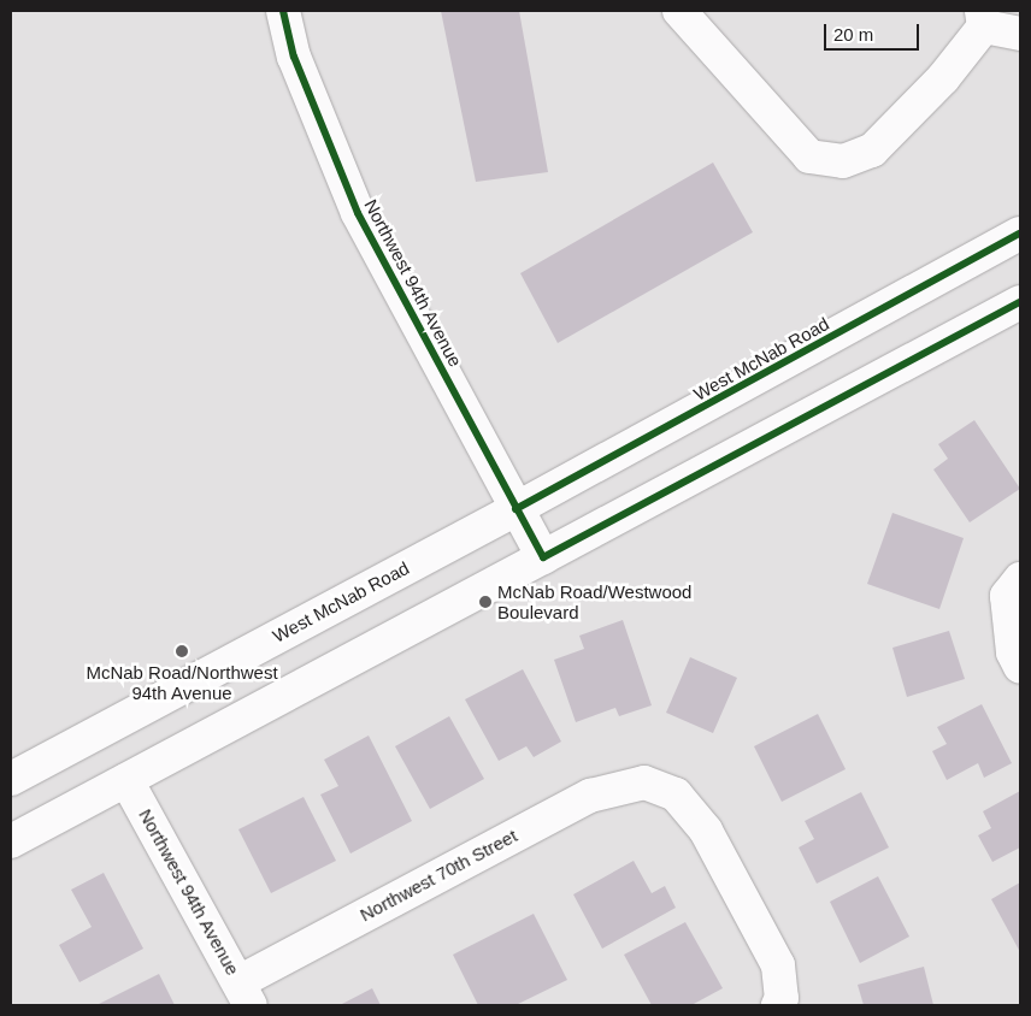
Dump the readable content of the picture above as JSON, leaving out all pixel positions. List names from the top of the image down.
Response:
{
  "streets": {
    "main road": ["Northwest 94th Avenue", "West McNab Road", "Northwest 70th Street"]
  },
  "crossings": [
    ["Northwest 94th Avenue", "West McNab Road"],
    ["Northwest 94th Avenue", "Northwest 70th Street"]
  ],
  "places": ["McNab Road/Westwood Boulevard", "McNab Road/Northwest 94th Avenue"],
  "scale_bar": "20 m"
}
